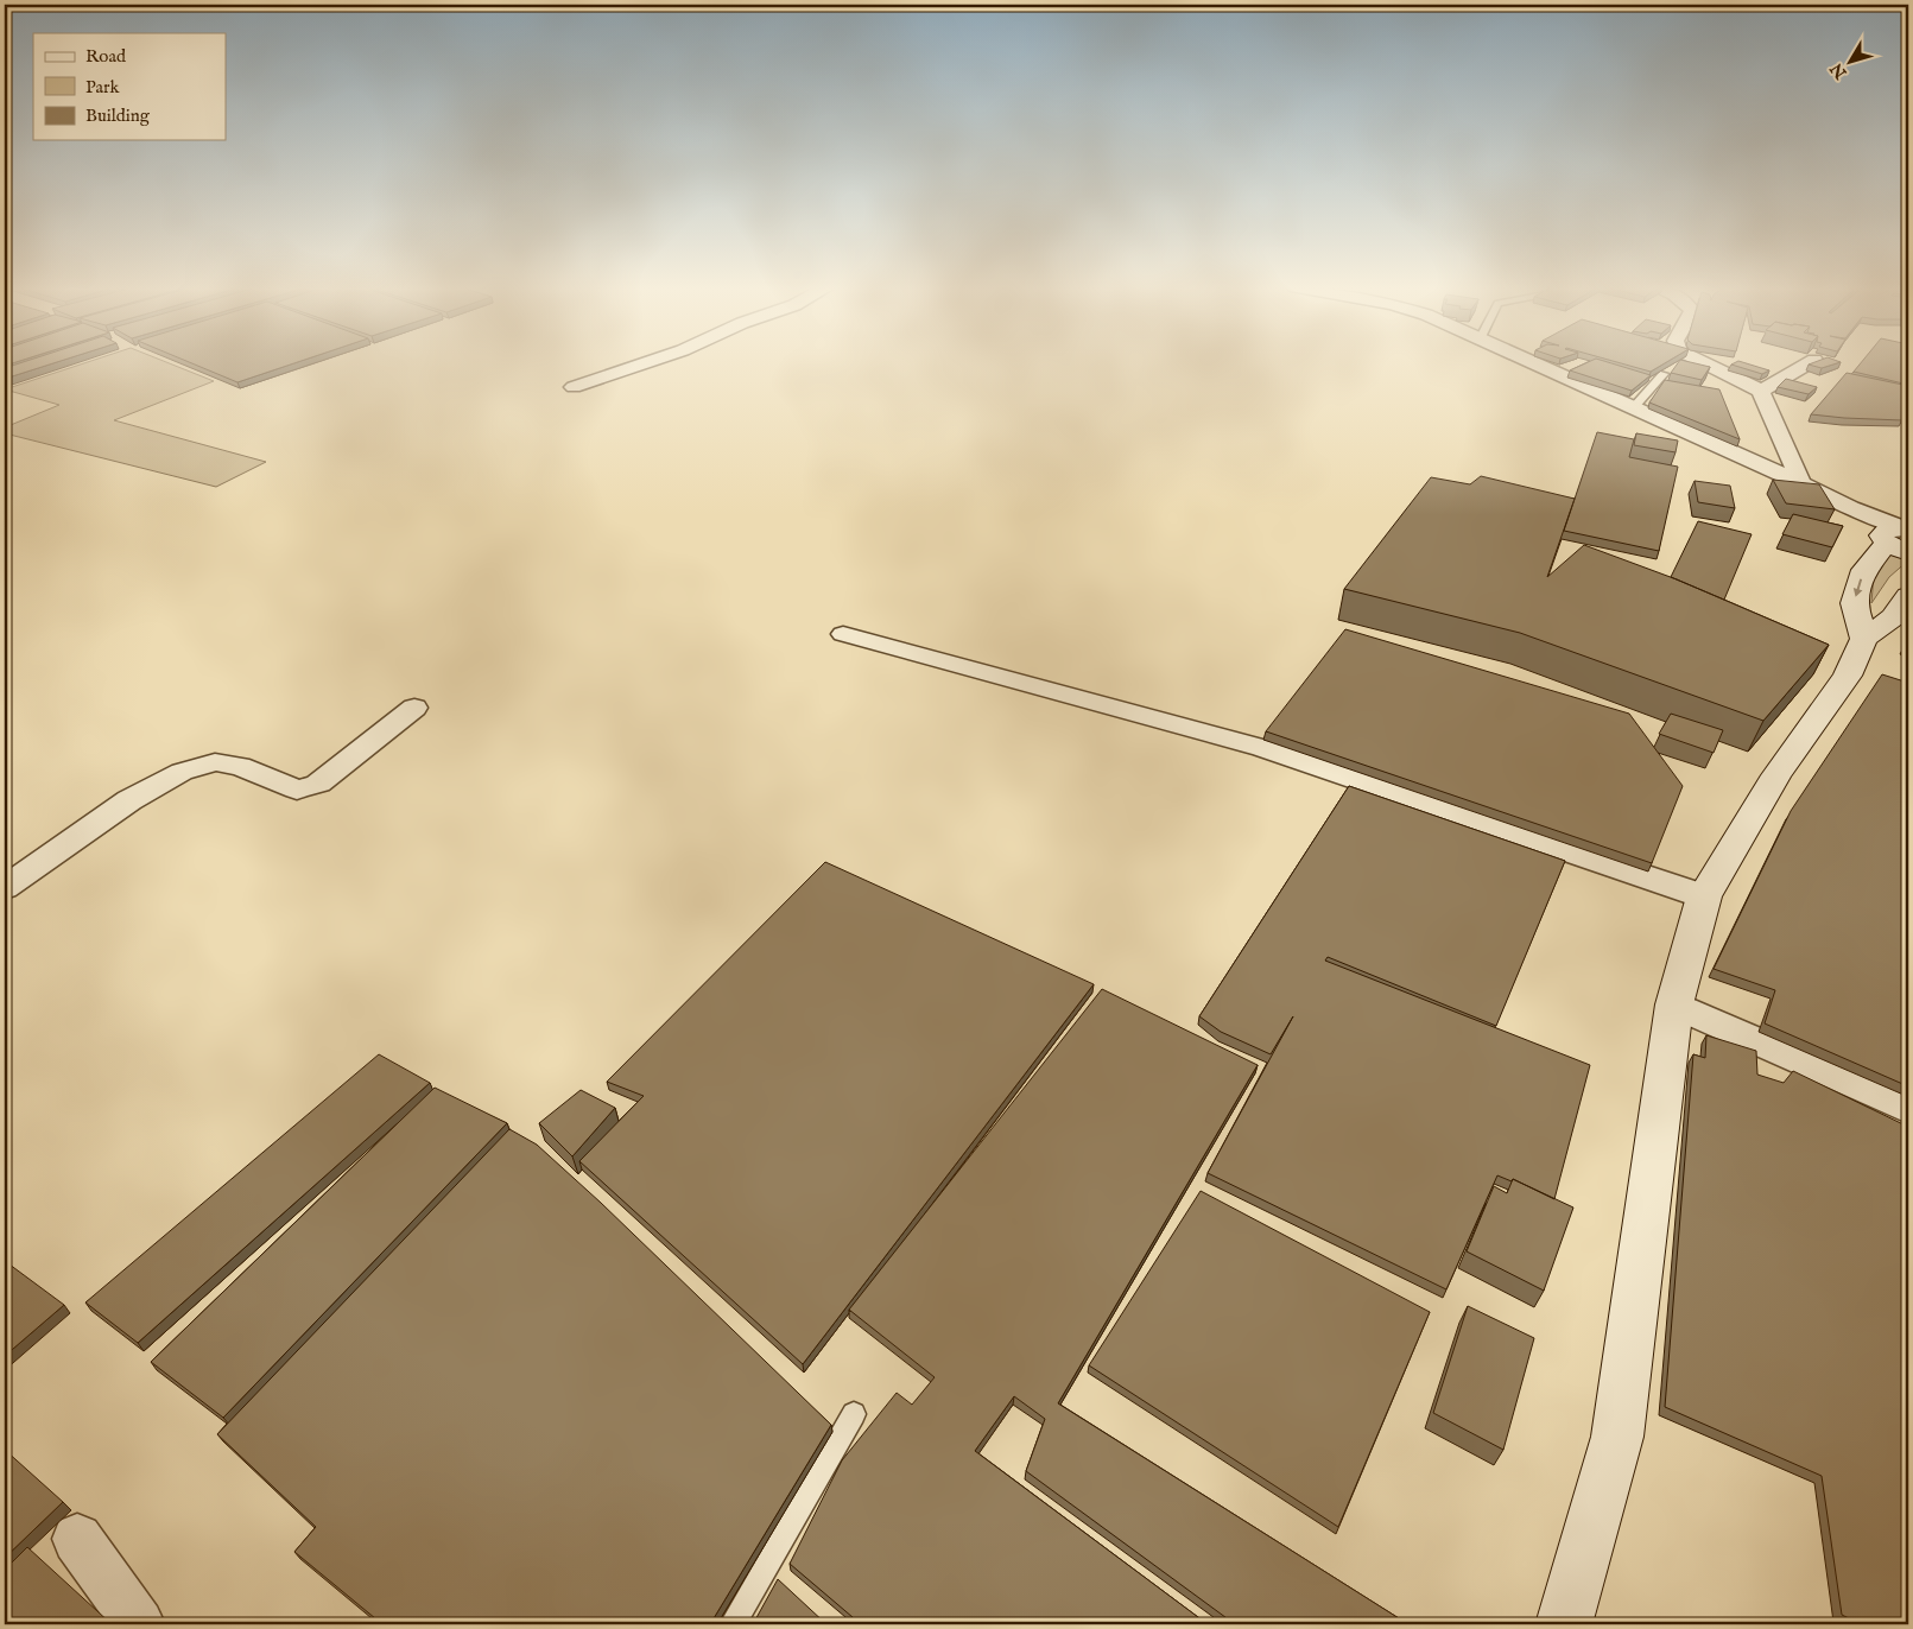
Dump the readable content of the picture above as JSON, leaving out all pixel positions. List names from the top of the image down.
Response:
{
  "legend": ["Road", "Park", "Building"],
  "north": "bottom left"
}
